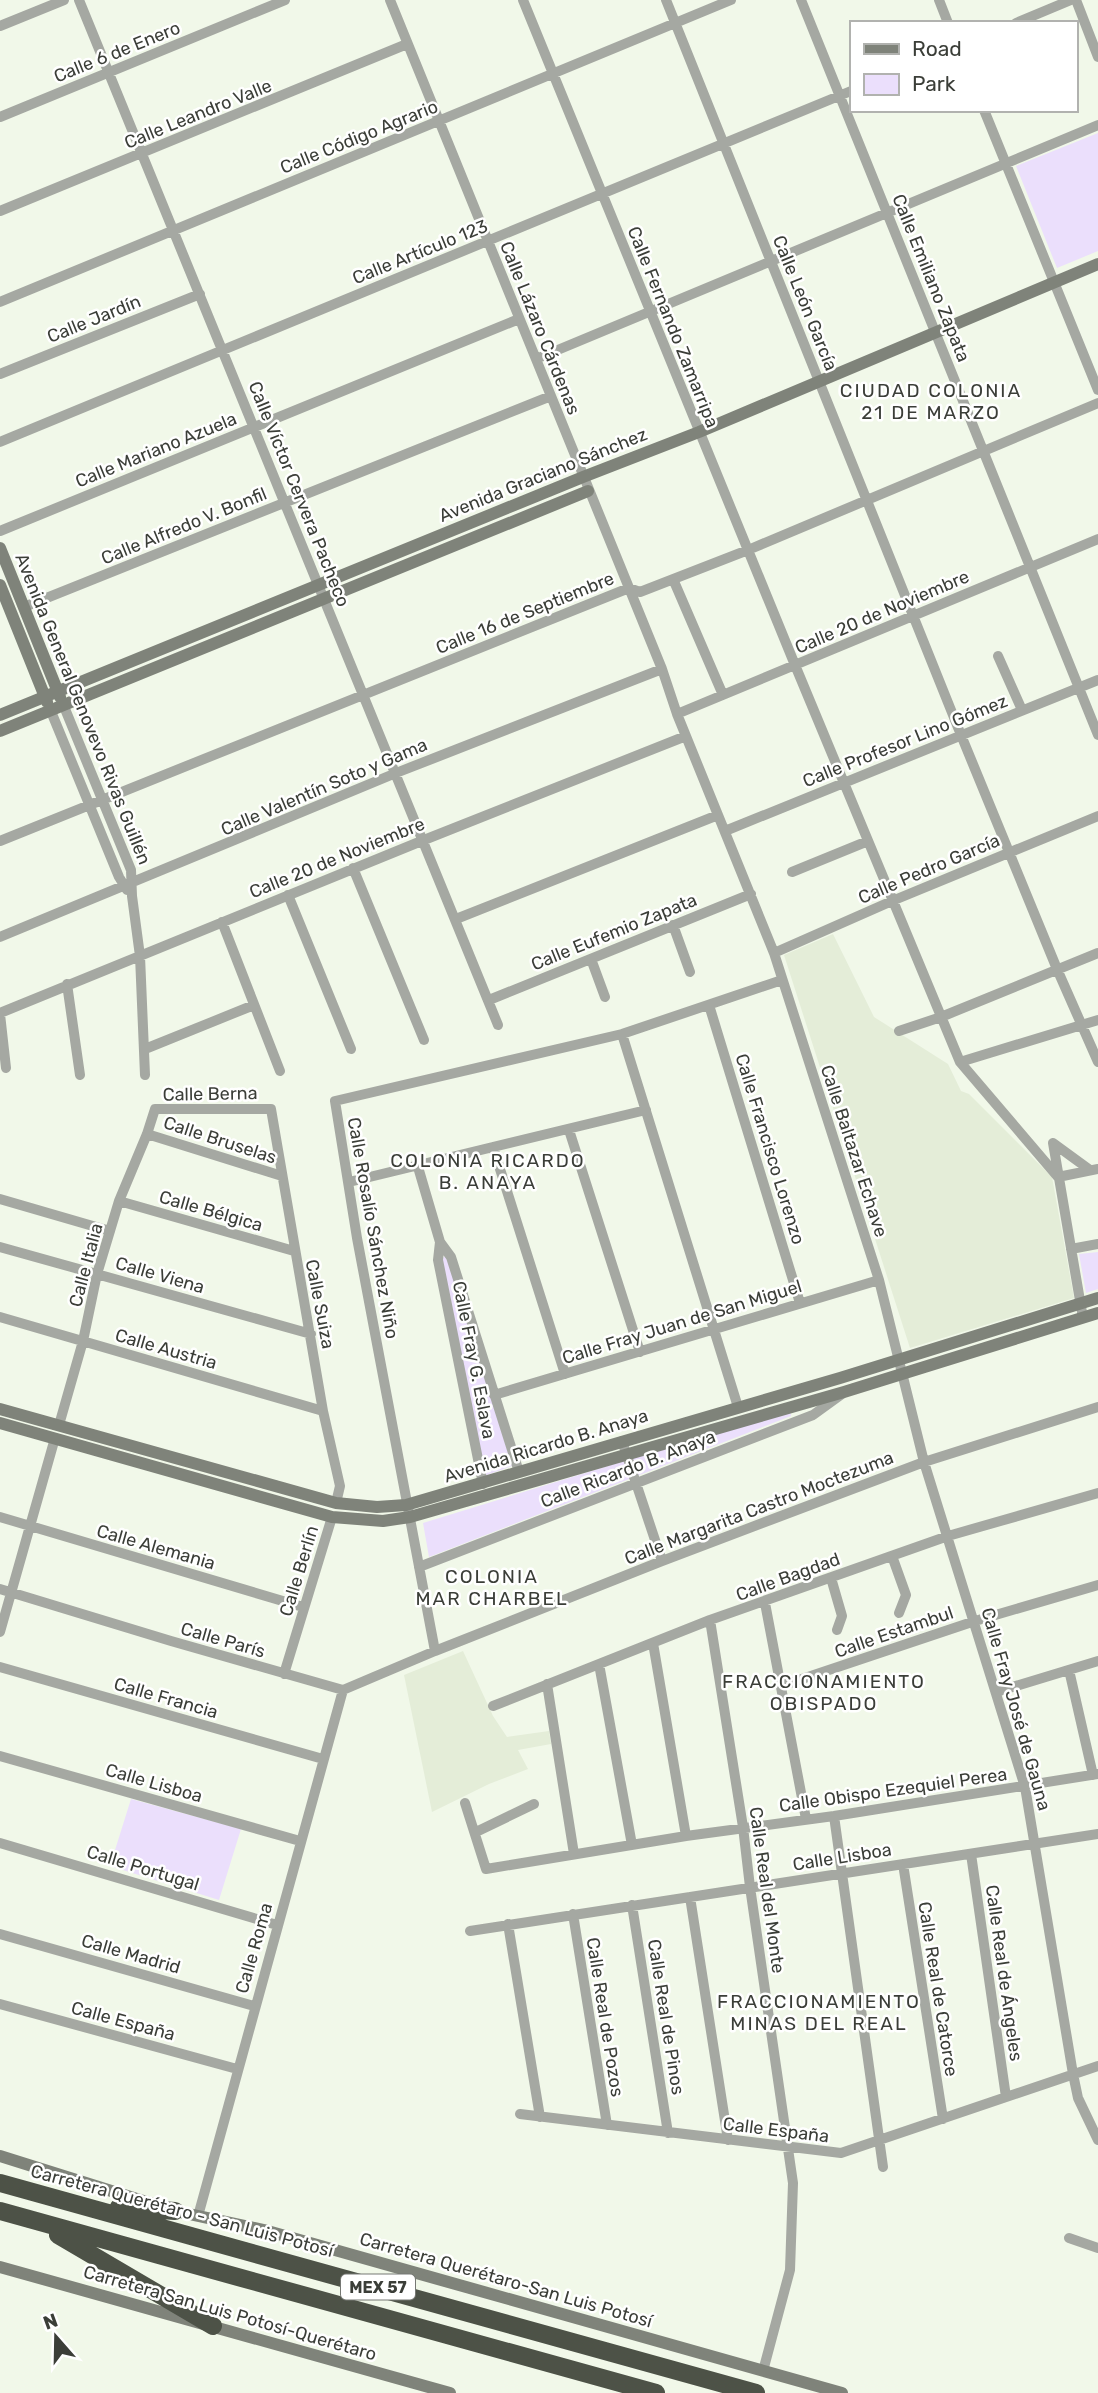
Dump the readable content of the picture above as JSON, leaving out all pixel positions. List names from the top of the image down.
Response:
{
  "streets": {
    "highway": ["Carretera Querétaro - San Luis Potosí", "MEX 57"],
    "main road": [
      "Avenida Graciano Sánchez",
      "Avenida General Genovevo Rivas Guillén",
      "Avenida Ricardo B. Anaya",
      "Carretera Querétaro-San Luis Potosí",
      "Carretera San Luis Potosí-Querétaro"
    ],
    "street": [
      "Calle 6 de Enero",
      "Calle Leandro Valle",
      "Calle Código Agrario",
      "Calle Artículo 123",
      "Calle Emiliano Zapata",
      "Calle León García",
      "Calle Jardín",
      "Calle Fernando Zamarripa",
      "Calle Lázaro Cárdenas",
      "Calle Mariano Azuela",
      "Calle Víctor Cervera Pacheco",
      "Calle Alfredo V. Bonfil",
      "Calle 20 de Noviembre",
      "Calle 16 de Septiembre",
      "Calle Profesor Lino Gómez",
      "Calle Valentín Soto y Gama",
      "Calle Pedro García",
      "Calle Eufemio Zapata",
      "Calle Berna",
      "Calle Bruselas",
      "Calle Francisco Lorenzo",
      "Calle Baltazar Echave",
      "Calle Bélgica",
      "Calle Rosalío Sánchez Niño",
      "Calle Italia",
      "Calle Viena",
      "Calle Suiza",
      "Calle Fray Juan de San Miguel",
      "Calle Austria",
      "Calle Fray G. Eslava",
      "Calle Ricardo B. Anaya",
      "Calle Margarita Castro Moctezuma",
      "Calle Alemania",
      "Calle Berlín",
      "Calle Bagdad",
      "Calle Estambul",
      "Calle París",
      "Calle Francia",
      "Calle Fray José de Gauna",
      "Calle Lisboa",
      "Calle Obispo Ezequiel Perea",
      "Calle Portugal",
      "Calle Real del Monte",
      "Calle Roma",
      "Calle Madrid",
      "Calle Real de Ángeles",
      "Calle Real de Catorce",
      "Calle Real de Pozos",
      "Calle Real de Pinos",
      "Calle España"
    ]
  },
  "crossings": [
    ["Calle 6 de Enero", "Calle Víctor Cervera Pacheco"],
    ["Calle Leandro Valle", "Calle Lázaro Cárdenas"],
    ["Calle Leandro Valle", "Calle Víctor Cervera Pacheco"],
    ["Calle Código Agrario", "Calle León García"],
    ["Calle Código Agrario", "Calle Fernando Zamarripa"],
    ["Calle Código Agrario", "Calle Lázaro Cárdenas"],
    ["Calle Código Agrario", "Calle Víctor Cervera Pacheco"],
    ["Calle Artículo 123", "Calle Emiliano Zapata"],
    ["Calle Artículo 123", "Calle León García"],
    ["Calle Artículo 123", "Calle Fernando Zamarripa"],
    ["Calle Artículo 123", "Calle Lázaro Cárdenas"],
    ["Calle Artículo 123", "Calle Víctor Cervera Pacheco"],
    ["Calle Emiliano Zapata", "Avenida Graciano Sánchez"],
    ["Calle Emiliano Zapata", "Calle 20 de Noviembre"],
    ["Calle Emiliano Zapata", "Calle 16 de Septiembre"],
    ["Calle Emiliano Zapata", "Calle Profesor Lino Gómez"],
    ["Calle León García", "Avenida Graciano Sánchez"],
    ["Calle León García", "Calle 20 de Noviembre"],
    ["Calle León García", "Calle 16 de Septiembre"],
    ["Calle León García", "Calle Profesor Lino Gómez"],
    ["Calle León García", "Calle Pedro García"],
    ["Calle Jardín", "Calle Víctor Cervera Pacheco"],
    ["Calle Fernando Zamarripa", "Avenida Graciano Sánchez"],
    ["Calle Fernando Zamarripa", "Calle 20 de Noviembre"],
    ["Calle Fernando Zamarripa", "Calle 16 de Septiembre"],
    ["Calle Fernando Zamarripa", "Calle Profesor Lino Gómez"],
    ["Calle Fernando Zamarripa", "Calle Pedro García"],
    ["Calle Lázaro Cárdenas", "Calle Mariano Azuela"],
    ["Calle Lázaro Cárdenas", "Avenida Graciano Sánchez"],
    ["Calle Lázaro Cárdenas", "Calle Alfredo V. Bonfil"],
    ["Calle Lázaro Cárdenas", "Calle 20 de Noviembre"],
    ["Calle Lázaro Cárdenas", "Calle 16 de Septiembre"],
    ["Calle Lázaro Cárdenas", "Calle Valentín Soto y Gama"],
    ["Calle Lázaro Cárdenas", "Calle Baltazar Echave"],
    ["Calle Mariano Azuela", "Calle Víctor Cervera Pacheco"],
    ["Avenida Graciano Sánchez", "Calle Víctor Cervera Pacheco"],
    ["Avenida Graciano Sánchez", "Avenida General Genovevo Rivas Guillén"],
    ["Calle Víctor Cervera Pacheco", "Calle Alfredo V. Bonfil"],
    ["Calle Víctor Cervera Pacheco", "Calle 20 de Noviembre"],
    ["Calle Víctor Cervera Pacheco", "Calle 16 de Septiembre"],
    ["Calle Víctor Cervera Pacheco", "Calle Valentín Soto y Gama"],
    ["Calle Víctor Cervera Pacheco", "Calle Eufemio Zapata"],
    ["Calle Alfredo V. Bonfil", "Avenida General Genovevo Rivas Guillén"],
    ["Calle 16 de Septiembre", "Avenida General Genovevo Rivas Guillén"],
    ["Avenida General Genovevo Rivas Guillén", "Calle Valentín Soto y Gama"],
    ["Calle Profesor Lino Gómez", "Calle Baltazar Echave"],
    ["Calle Pedro García", "Calle Baltazar Echave"],
    ["Calle Eufemio Zapata", "Calle Baltazar Echave"],
    ["Calle Berna", "Calle Italia"],
    ["Calle Berna", "Calle Suiza"],
    ["Calle Bruselas", "Calle Italia"],
    ["Calle Bruselas", "Calle Suiza"],
    ["Calle Francisco Lorenzo", "Calle Rosalío Sánchez Niño"],
    ["Calle Francisco Lorenzo", "Calle Fray Juan de San Miguel"],
    ["Calle Baltazar Echave", "Calle Rosalío Sánchez Niño"],
    ["Calle Baltazar Echave", "Calle Fray Juan de San Miguel"],
    ["Calle Baltazar Echave", "Avenida Ricardo B. Anaya"],
    ["Calle Baltazar Echave", "Calle Fray José de Gauna"],
    ["Calle Bélgica", "Calle Italia"],
    ["Calle Bélgica", "Calle Suiza"],
    ["Calle Rosalío Sánchez Niño", "Avenida Ricardo B. Anaya"],
    ["Calle Rosalío Sánchez Niño", "Calle Ricardo B. Anaya"],
    ["Calle Rosalío Sánchez Niño", "Calle Margarita Castro Moctezuma"],
    ["Calle Italia", "Calle Viena"],
    ["Calle Italia", "Calle Austria"],
    ["Calle Italia", "Avenida Ricardo B. Anaya"],
    ["Calle Viena", "Calle Suiza"],
    ["Calle Suiza", "Calle Austria"],
    ["Calle Suiza", "Avenida Ricardo B. Anaya"],
    ["Calle Fray Juan de San Miguel", "Calle Fray G. Eslava"],
    ["Calle Fray G. Eslava", "Avenida Ricardo B. Anaya"],
    ["Avenida Ricardo B. Anaya", "Calle Ricardo B. Anaya"],
    ["Avenida Ricardo B. Anaya", "Calle Berlín"],
    ["Avenida Ricardo B. Anaya", "Calle Fray José de Gauna"],
    ["Calle Margarita Castro Moctezuma", "Calle Fray José de Gauna"],
    ["Calle Alemania", "Calle Berlín"],
    ["Calle Berlín", "Calle París"],
    ["Calle Bagdad", "Calle Fray José de Gauna"],
    ["Calle Bagdad", "Calle Real del Monte"],
    ["Calle Estambul", "Calle Fray José de Gauna"],
    ["Calle París", "Calle Roma"],
    ["Calle Francia", "Calle Roma"],
    ["Calle Fray José de Gauna", "Calle Lisboa"],
    ["Calle Fray José de Gauna", "Calle Obispo Ezequiel Perea"],
    ["Calle Fray José de Gauna", "Calle España"],
    ["Calle Lisboa", "Calle Real del Monte"],
    ["Calle Lisboa", "Calle Roma"],
    ["Calle Lisboa", "Calle Real de Ángeles"],
    ["Calle Lisboa", "Calle Real de Catorce"],
    ["Calle Lisboa", "Calle Real de Pozos"],
    ["Calle Lisboa", "Calle Real de Pinos"],
    ["Calle Obispo Ezequiel Perea", "Calle Real del Monte"],
    ["Calle Portugal", "Calle Roma"],
    ["Calle Real del Monte", "Calle España"],
    ["Calle Real del Monte", "Carretera Querétaro-San Luis Potosí"],
    ["Calle Roma", "Calle Madrid"],
    ["Calle Roma", "Calle España"],
    ["Calle Roma", "Carretera Querétaro-San Luis Potosí"],
    ["Calle Real de Ángeles", "Calle España"],
    ["Calle Real de Catorce", "Calle España"],
    ["Calle Real de Pozos", "Calle España"],
    ["Calle Real de Pinos", "Calle España"]
  ],
  "districts": [
    "CIUDAD COLONIA 21 DE MARZO",
    "COLONIA RICARDO B. ANAYA",
    "COLONIA MAR CHARBEL",
    "FRACCIONAMIENTO OBISPADO",
    "FRACCIONAMIENTO MINAS DEL REAL"
  ],
  "legend": ["Road", "Park"],
  "north": "top"
}
